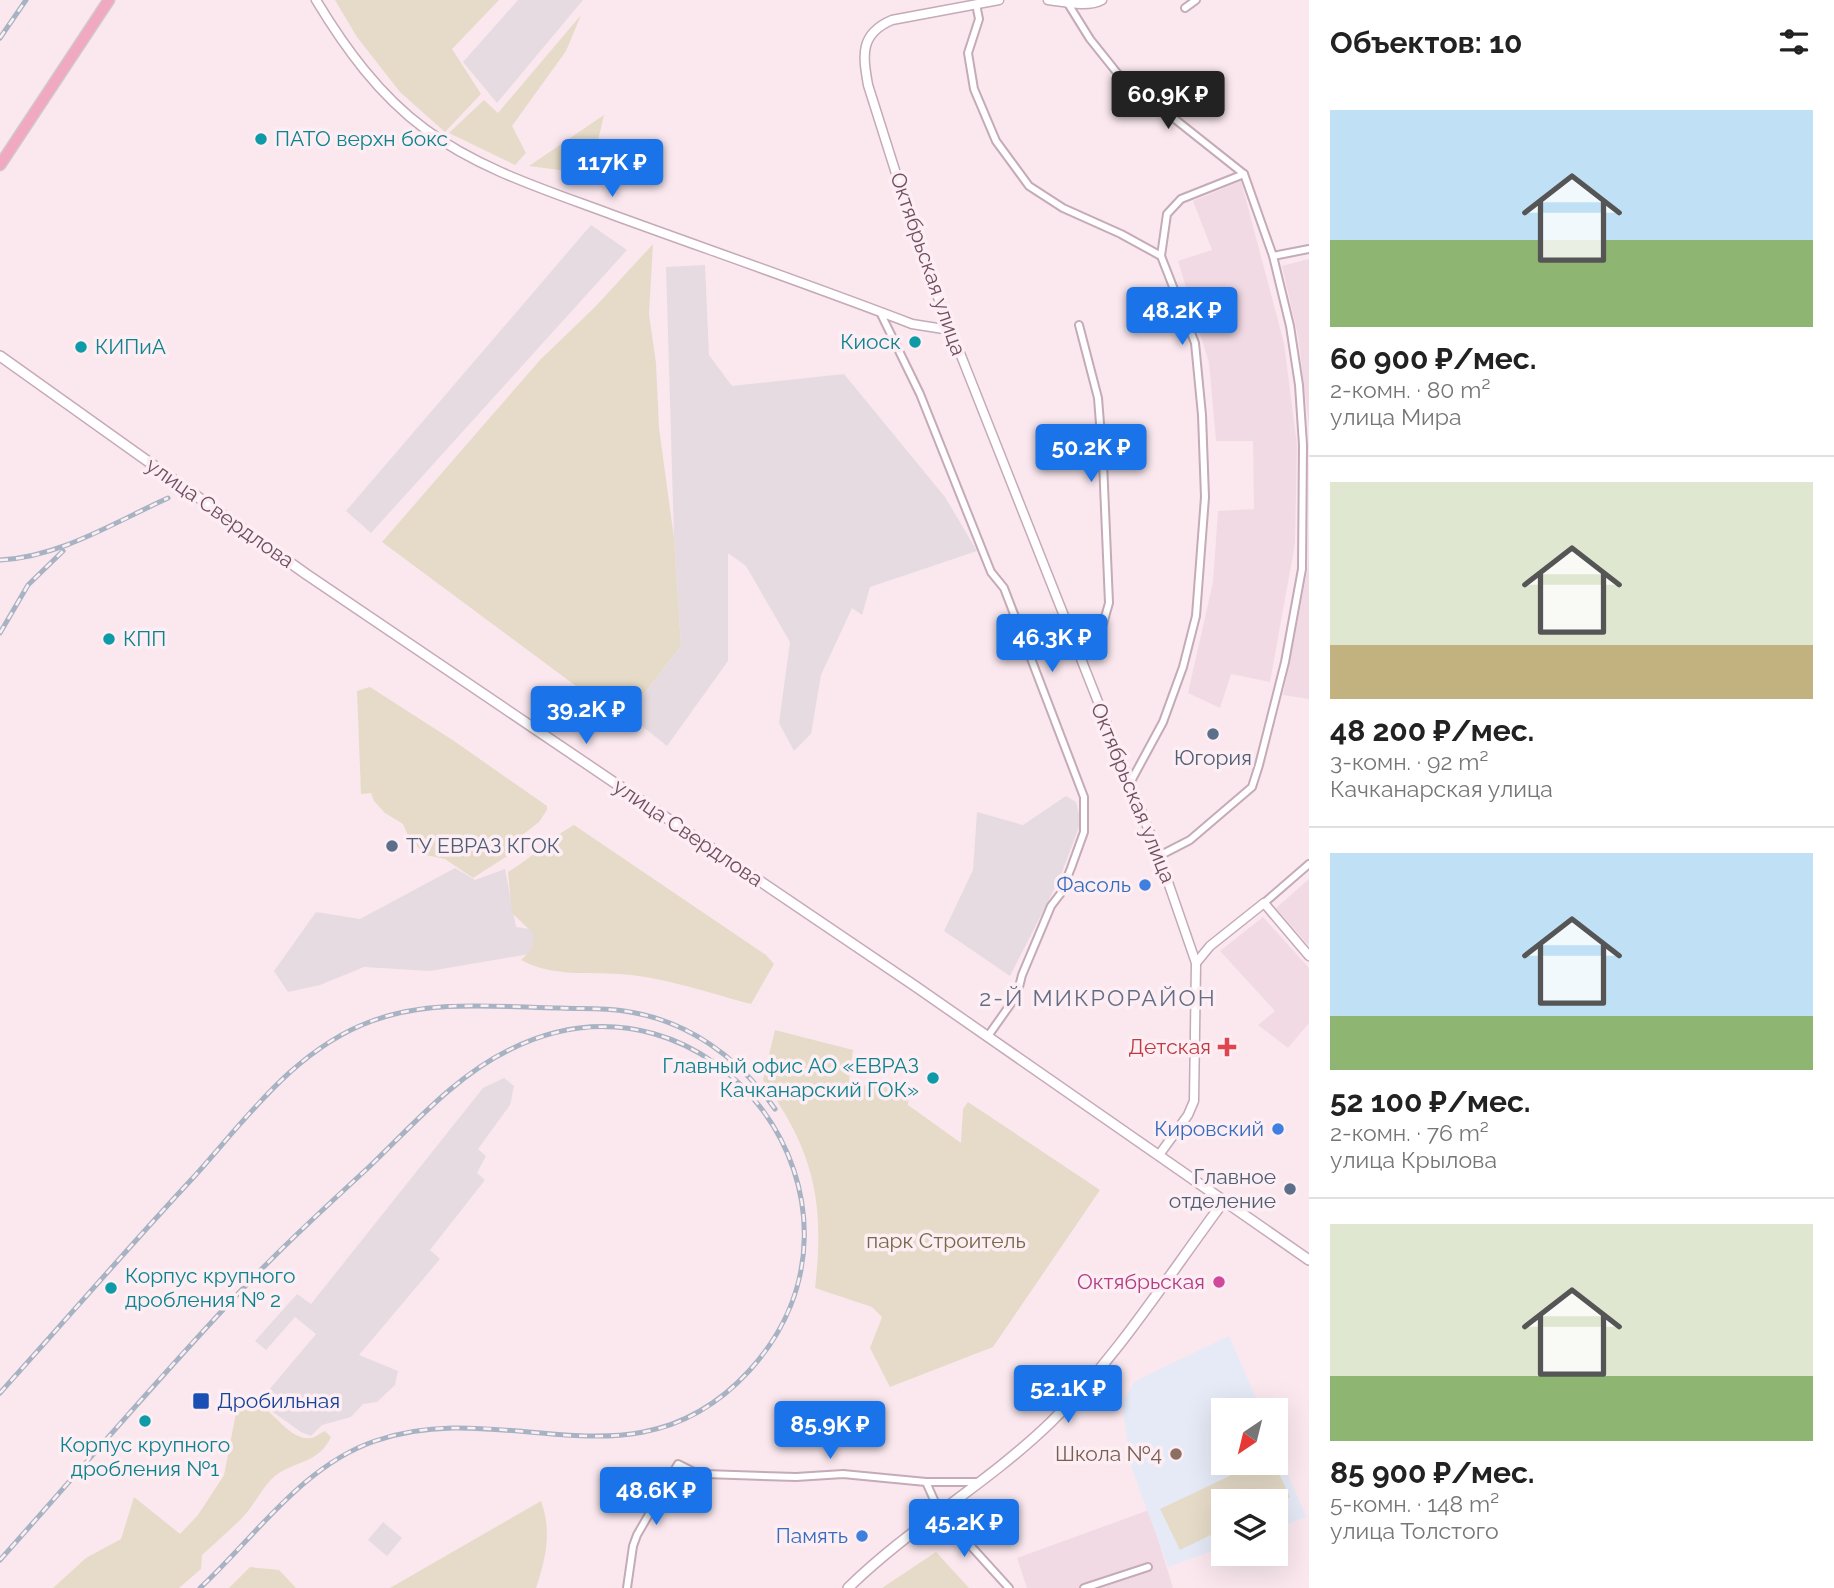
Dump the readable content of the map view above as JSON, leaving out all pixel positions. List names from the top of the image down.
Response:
{
  "streets": {
    "main road": ["улица Свердлова"],
    "street": ["Октябрьская улица"]
  },
  "crossings": [
    ["Октябрьская улица", "улица Свердлова"]
  ],
  "districts": ["2-Й МИКРОРАЙОН"],
  "parks": ["парк Строитель"],
  "places": {
    "other": [
      "ПАТО верхн бокс",
      "Киоск",
      "КИПиА",
      "КПП",
      "Югория",
      "ТУ ЕВРАЗ КГОК",
      "Фасоль",
      "Главный офис АО «ЕВРАЗ Качканарский ГОК»",
      "Кировский",
      "Главное отделение",
      "Октябрьская",
      "Корпус крупного дробления № 2",
      "Корпус крупного дробления №1",
      "Школа №4",
      "Память"
    ],
    "health": ["Детская"],
    "transit": ["Дробильная"]
  },
  "north": "bottom left",
  "page": {
    "heading": "Объектов: 10",
    "price": [
      "60.9K ₽",
      "117K ₽",
      "48.2K ₽",
      "50.2K ₽",
      "46.3K ₽",
      "39.2K ₽",
      "52.1K ₽",
      "85.9K ₽",
      "48.6K ₽",
      "45.2K ₽"
    ],
    "list": [
      {
        "name": "60 900 ₽/мес.",
        "note": "2-комн. · 80 m² · улица Мира"
      },
      {
        "name": "48 200 ₽/мес.",
        "note": "3-комн. · 92 m² · Качканарская улица"
      },
      {
        "name": "52 100 ₽/мес.",
        "note": "2-комн. · 76 m² · улица Крылова"
      },
      {
        "name": "85 900 ₽/мес.",
        "note": "5-комн. · 148 m² · улица Толстого"
      }
    ]
  }
}
